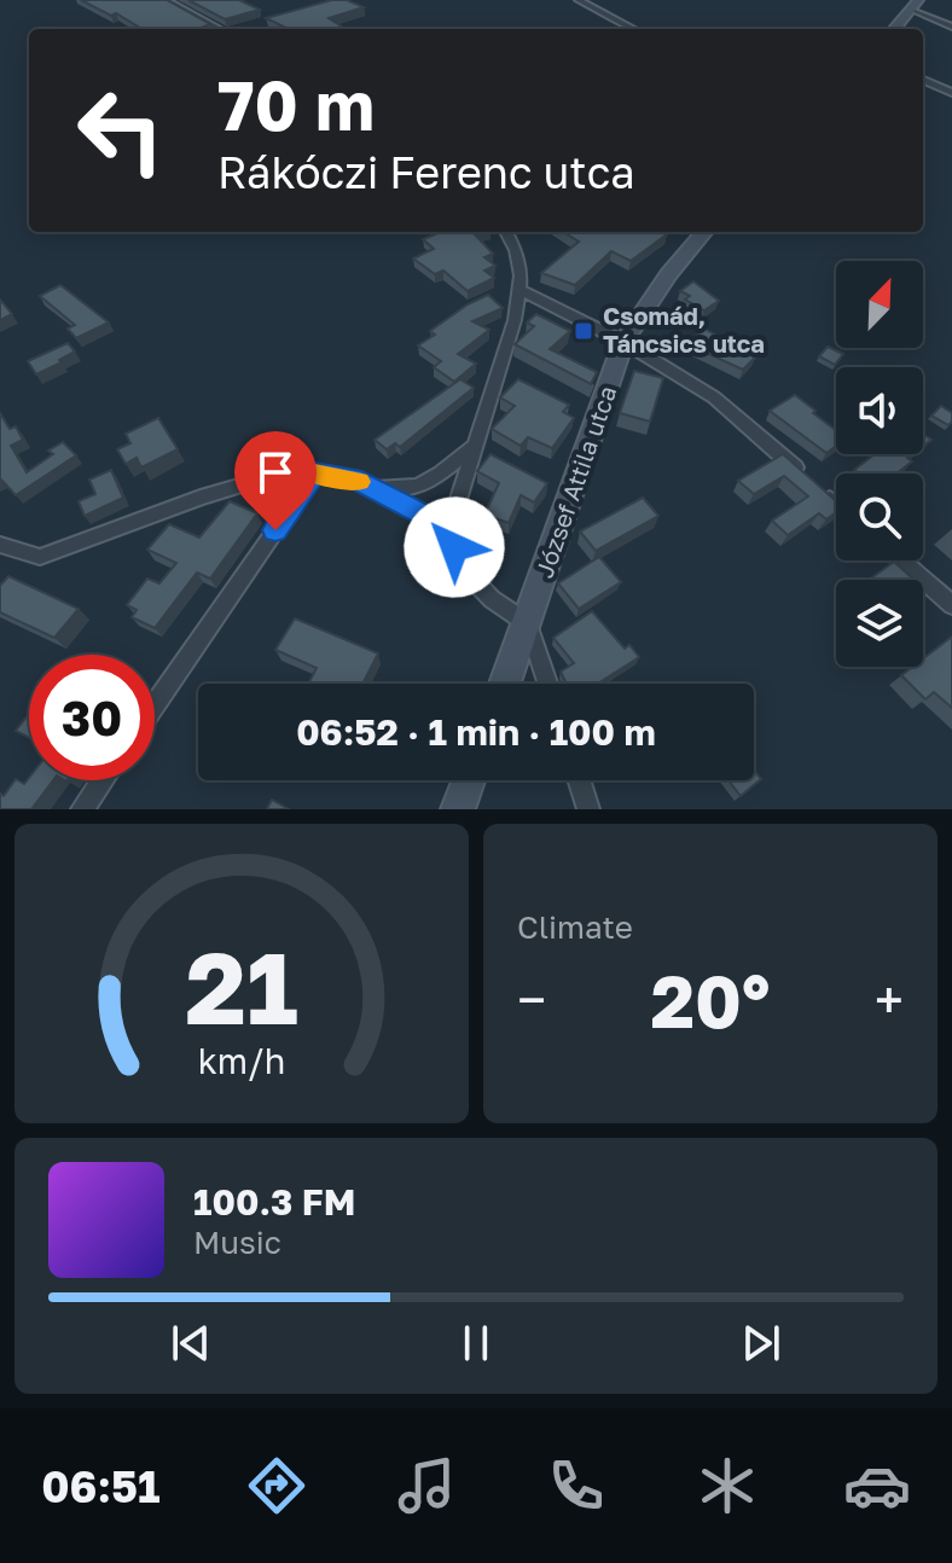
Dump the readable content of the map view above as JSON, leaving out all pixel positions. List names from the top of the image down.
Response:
{
  "streets": {
    "main road": ["József Attila utca"]
  },
  "places": {
    "transit": ["Csomád, Táncsics utca"]
  },
  "north": "top right",
  "page": {
    "turn": ["70 m", "Rákóczi Ferenc utca"],
    "limit": "30",
    "trip": "06:52 · 1 min · 100 m",
    "tile": "Climate",
    "heat": ["−", "20°", "+"],
    "song": ["100.3 FM", "Music"],
    "tabs": "06:51",
    "gauge": ["21", "km/h"]
  }
}
